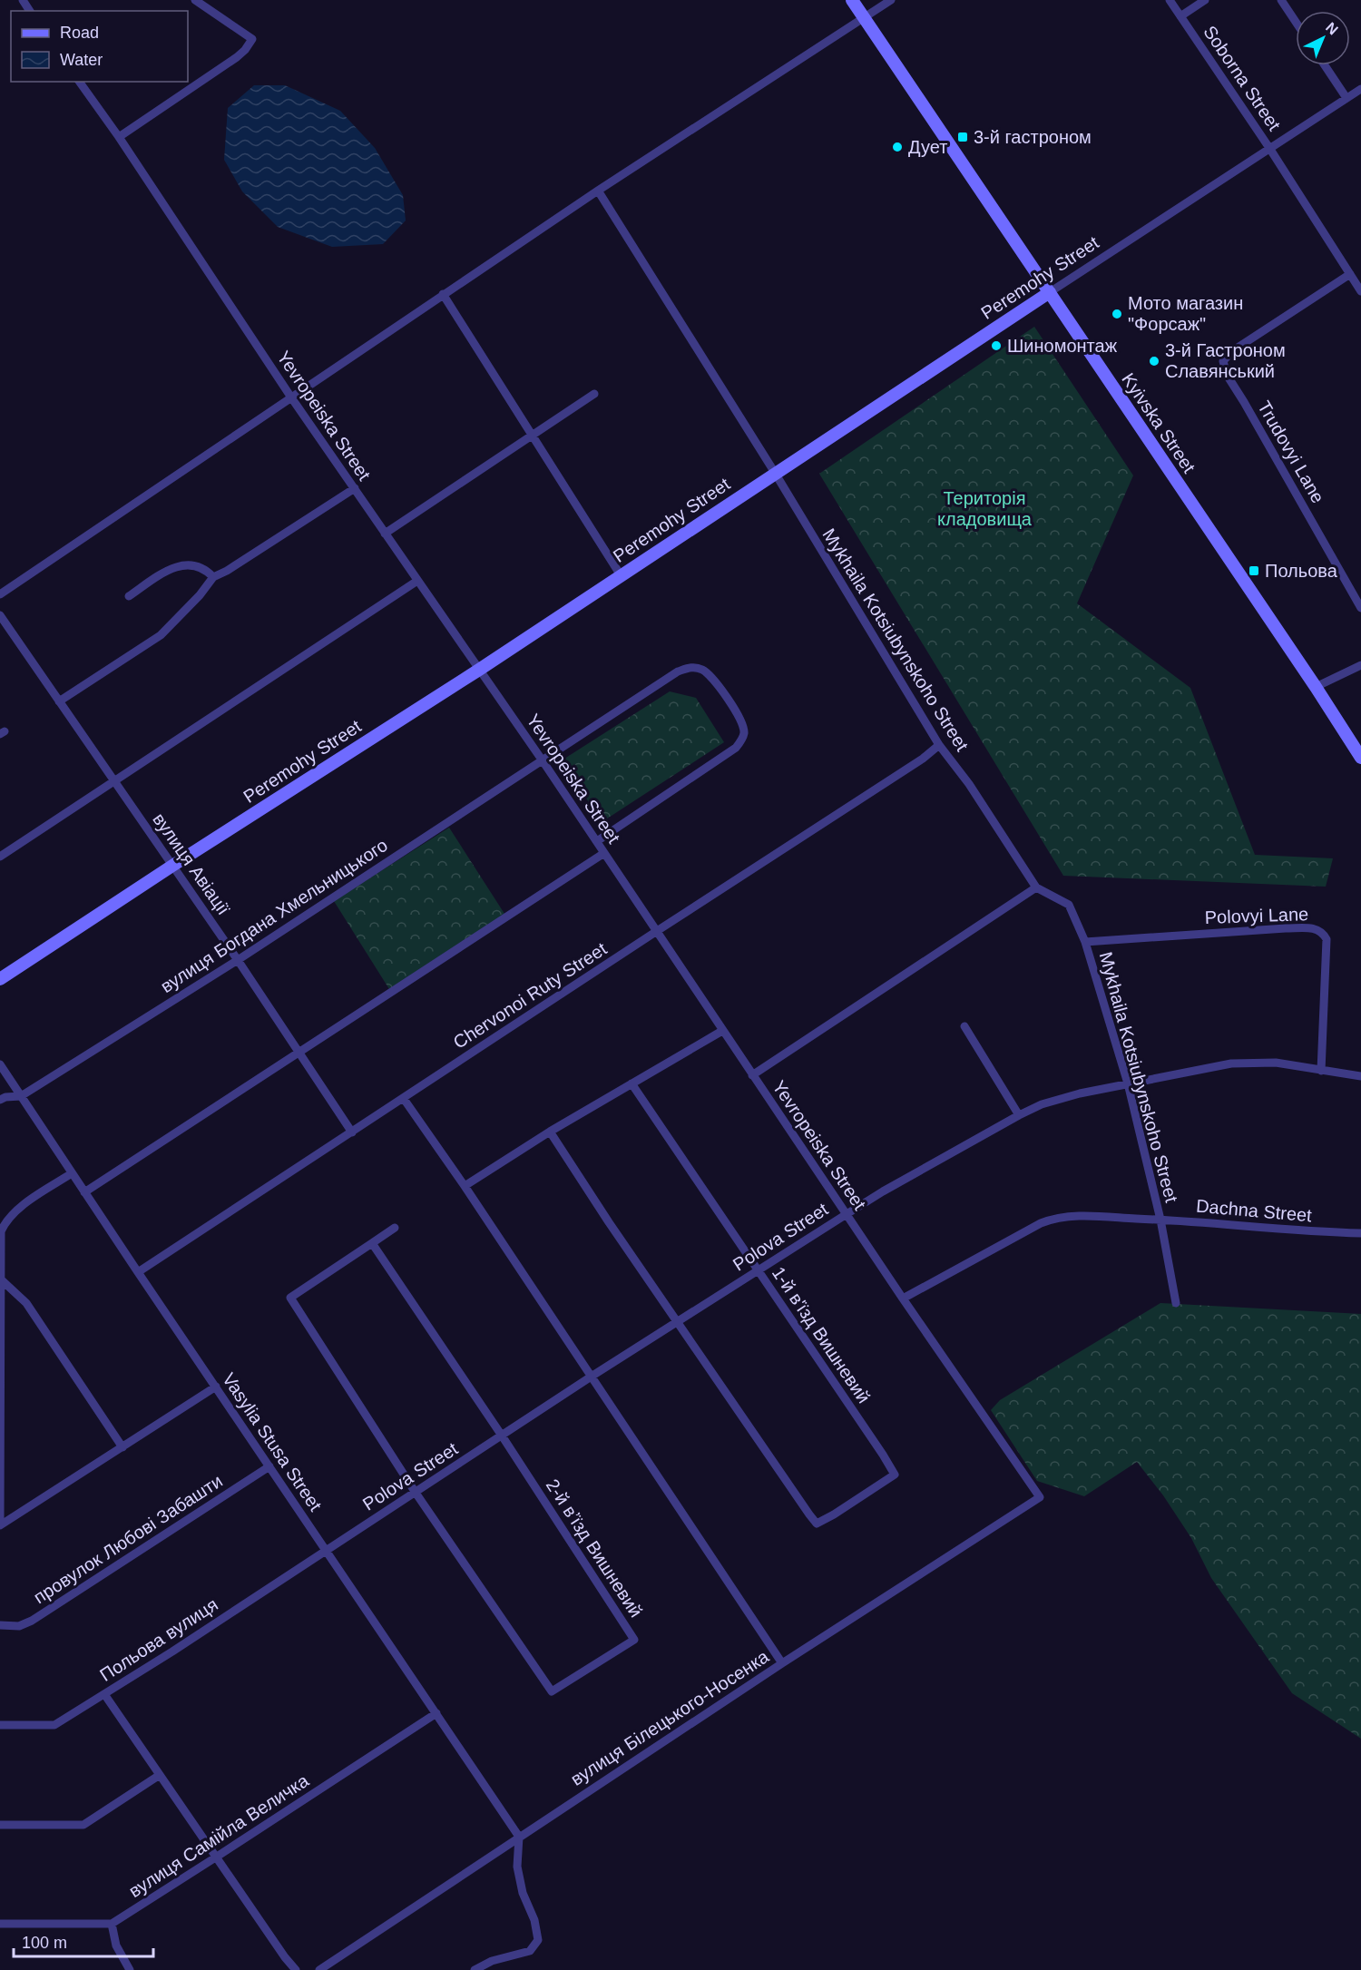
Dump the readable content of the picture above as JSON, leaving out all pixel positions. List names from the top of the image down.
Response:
{
  "streets": {
    "street": [
      "Soborna Street",
      "Peremohy Street",
      "Yevropeiska Street",
      "Kyivska Street",
      "Trudovyi Lane",
      "Mykhaila Kotsiubynskoho Street",
      "вулиця Авіації",
      "вулиця Богдана Хмельницького",
      "Polovyi Lane",
      "Chervonoi Ruty Street",
      "Dachna Street",
      "Polova Street",
      "1-й в'їзд Вишневий",
      "Vasylia Stusa Street",
      "провулок Любові Забашти",
      "2-й вʼїзд Вишневий",
      "Польова вулиця",
      "вулиця Білецького-Носенка",
      "вулиця Самійла Величка"
    ]
  },
  "crossings": [
    ["Soborna Street", "Peremohy Street"],
    ["Soborna Street", "Trudovyi Lane"],
    ["Peremohy Street", "Yevropeiska Street"],
    ["Peremohy Street", "Kyivska Street"],
    ["Peremohy Street", "Mykhaila Kotsiubynskoho Street"],
    ["Peremohy Street", "вулиця Авіації"],
    ["Yevropeiska Street", "вулиця Богдана Хмельницького"],
    ["Yevropeiska Street", "Chervonoi Ruty Street"],
    ["Yevropeiska Street", "Dachna Street"],
    ["Yevropeiska Street", "Polova Street"],
    ["Yevropeiska Street", "вулиця Білецького-Носенка"],
    ["Mykhaila Kotsiubynskoho Street", "Polovyi Lane"],
    ["Mykhaila Kotsiubynskoho Street", "Chervonoi Ruty Street"],
    ["Mykhaila Kotsiubynskoho Street", "Dachna Street"],
    ["Mykhaila Kotsiubynskoho Street", "Polova Street"],
    ["вулиця Авіації", "вулиця Богдана Хмельницького"],
    ["вулиця Авіації", "Chervonoi Ruty Street"],
    ["вулиця Богдана Хмельницького", "Vasylia Stusa Street"],
    ["Polovyi Lane", "Polova Street"],
    ["Chervonoi Ruty Street", "Vasylia Stusa Street"],
    ["Polova Street", "1-й в'їзд Вишневий"],
    ["Polova Street", "Vasylia Stusa Street"],
    ["Polova Street", "2-й вʼїзд Вишневий"],
    ["Polova Street", "Польова вулиця"],
    ["Vasylia Stusa Street", "провулок Любові Забашти"],
    ["Vasylia Stusa Street", "Польова вулиця"],
    ["Vasylia Stusa Street", "вулиця Білецького-Носенка"],
    ["Vasylia Stusa Street", "вулиця Самійла Величка"]
  ],
  "parks": ["Територія кладовища"],
  "places": {
    "transit": ["3-й гастроном", "Польова"],
    "other": [
      "Дует",
      "Мото магазин \"Форсаж\"",
      "Шиномонтаж",
      "3-й Гастроном Славянський"
    ]
  },
  "legend": ["Road", "Water"],
  "scale_bar": "100 m",
  "north": "top right"
}
